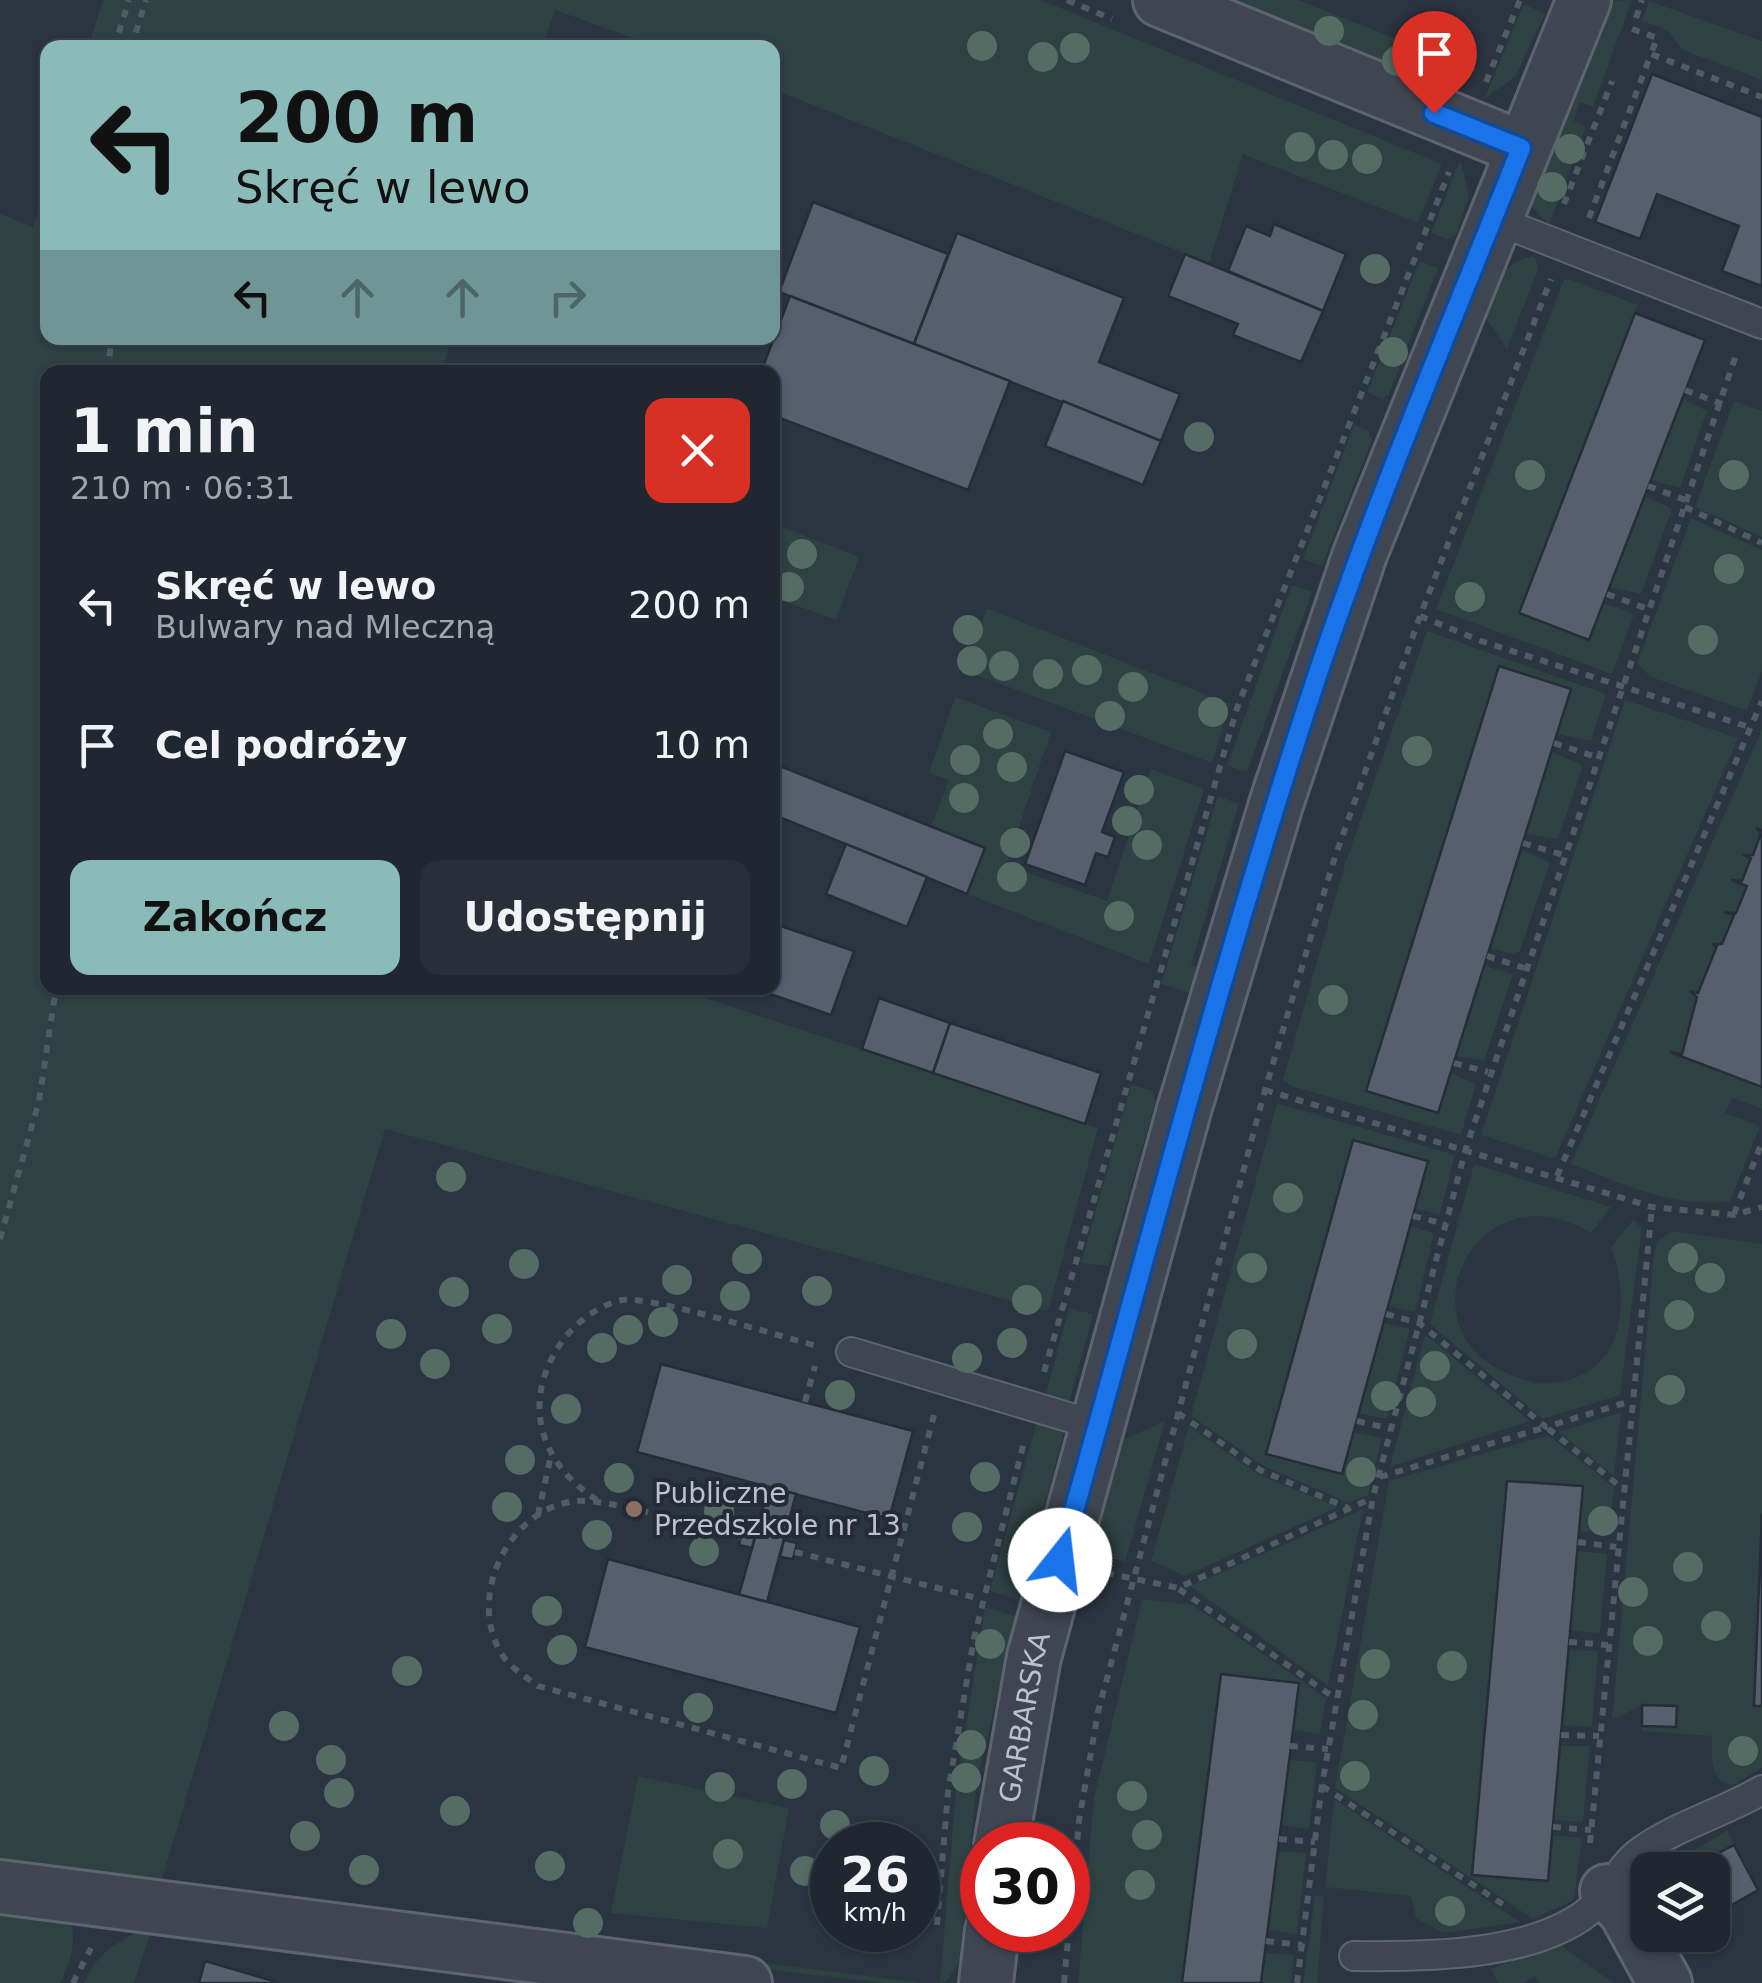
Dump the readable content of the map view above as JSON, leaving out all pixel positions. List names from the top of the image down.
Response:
{
  "streets": {
    "street": ["GARBARSKA"]
  },
  "places": ["Publiczne Przedszkole nr 13"],
  "page": {
    "turn": ["200 m", "Skręć w lewo"],
    "heading": ["1 min", "210 m · 06:31"],
    "list": [
      {
        "name": "Skręć w lewo",
        "note": "Bulwary nad Mleczną",
        "value": "200 m"
      },
      {
        "name": "Cel podróży",
        "value": "10 m"
      }
    ],
    "buttons": ["Zakończ", "Udostępnij"],
    "speed": "26 km/h",
    "limit": "30"
  }
}
